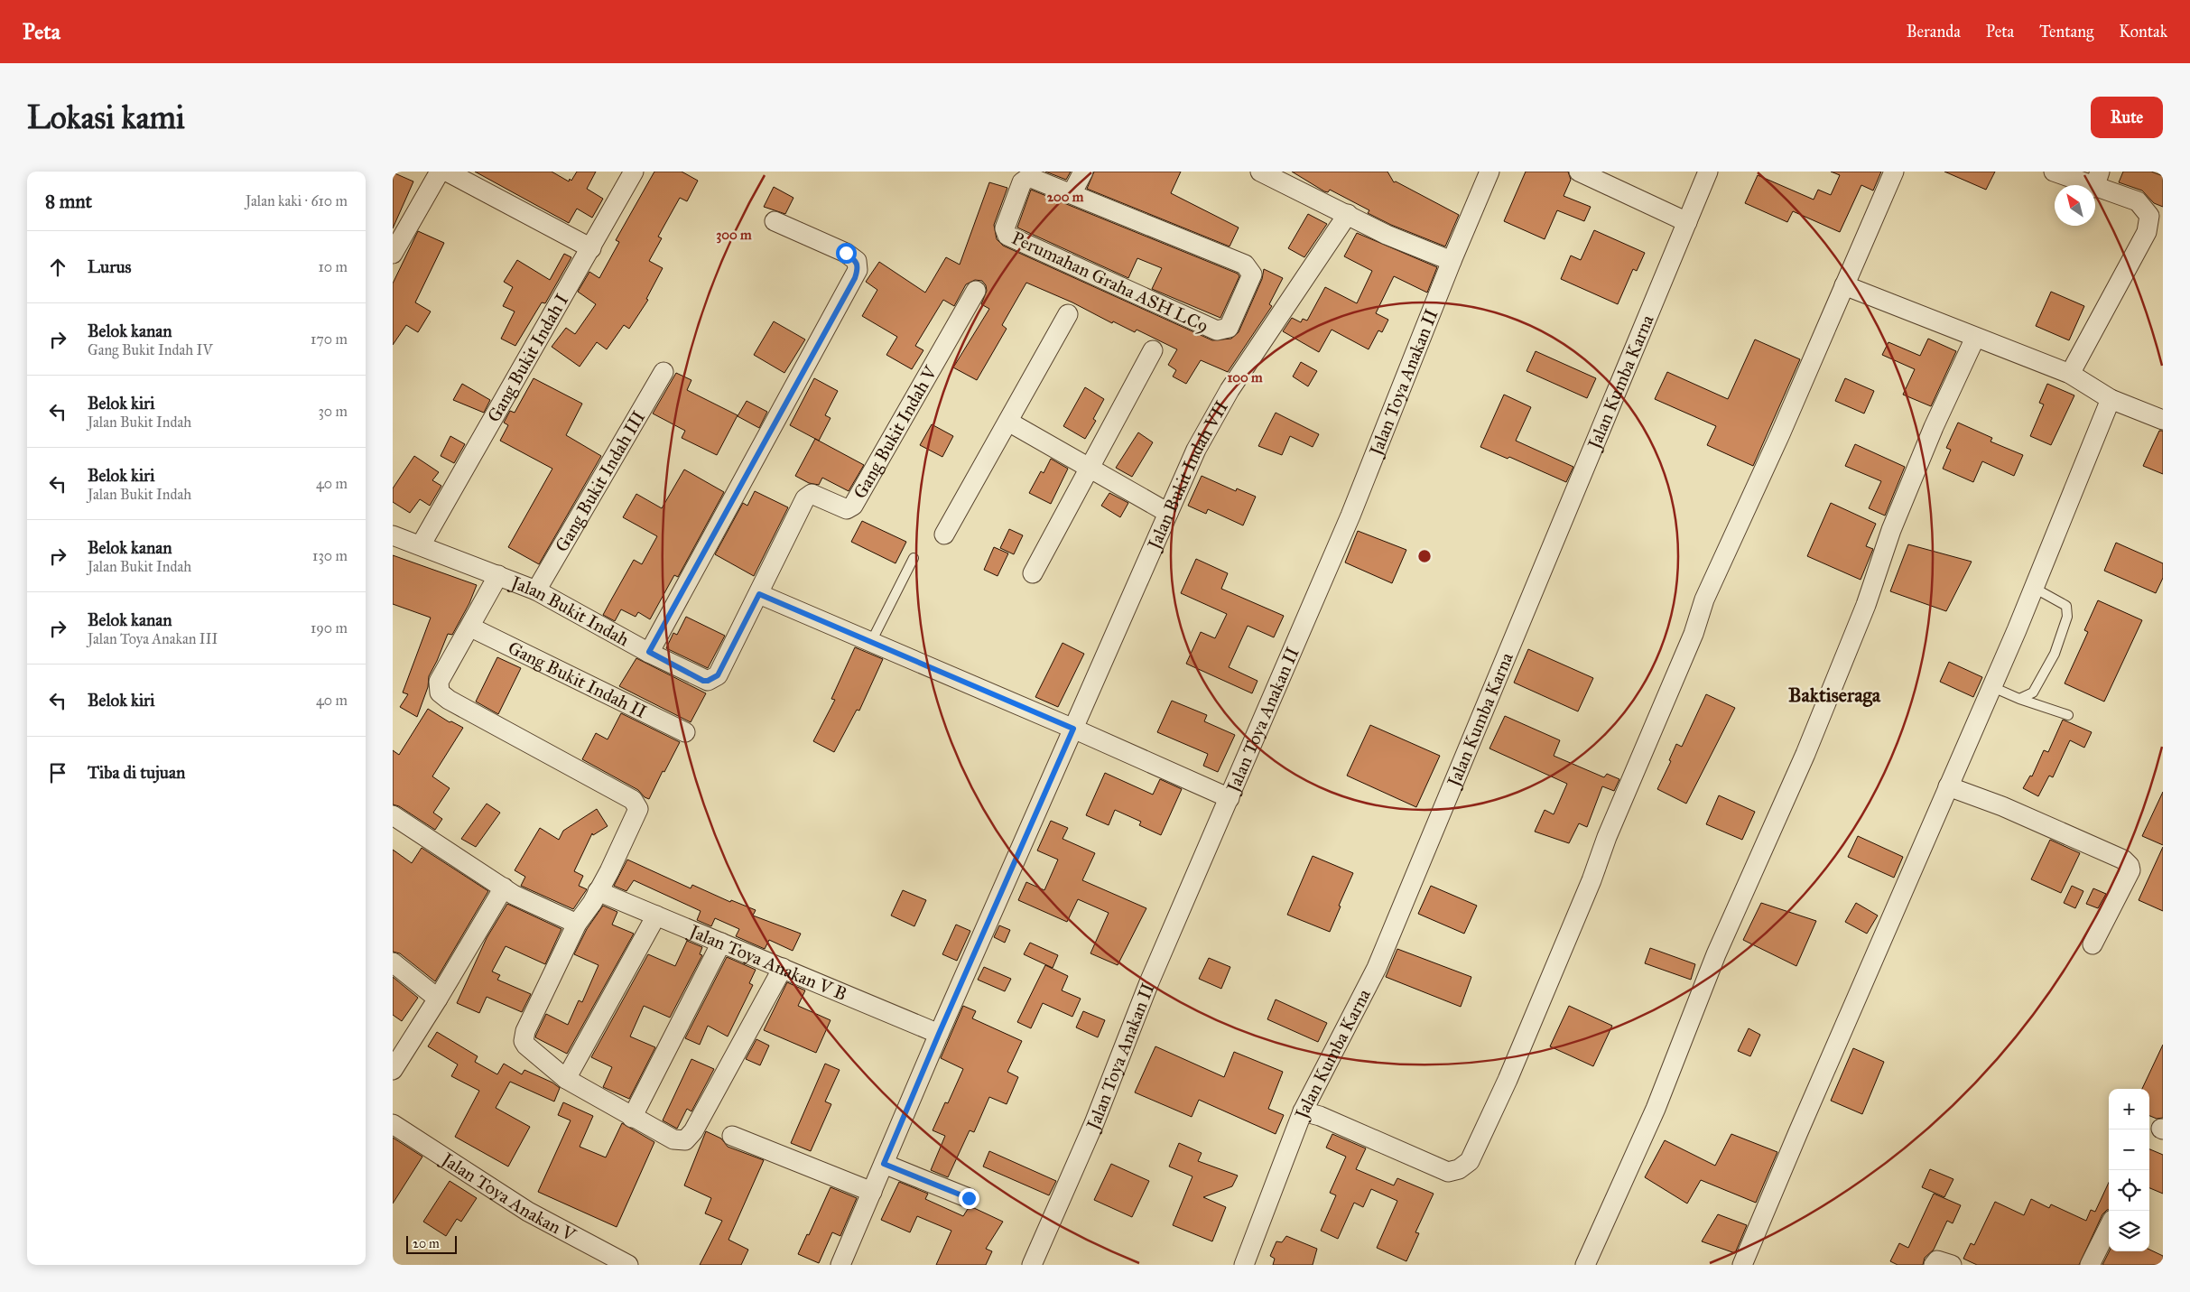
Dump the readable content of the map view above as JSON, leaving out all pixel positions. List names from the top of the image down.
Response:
{
  "streets": {
    "street": [
      "Perumahan Graha ASH LC9",
      "Gang Bukit Indah I",
      "Jalan Toya Anakan II",
      "Jalan Kumba Karna",
      "Gang Bukit Indah V",
      "Jalan Bukit Indah VII",
      "Gang Bukit Indah III",
      "Jalan Bukit Indah",
      "Gang Bukit Indah II",
      "Jalan Toya Anakan V B",
      "Jalan Toya Anakan V"
    ]
  },
  "crossings": [
    ["Gang Bukit Indah I", "Jalan Bukit Indah"],
    ["Gang Bukit Indah V", "Jalan Bukit Indah"],
    ["Jalan Bukit Indah VII", "Jalan Toya Anakan V B"],
    ["Gang Bukit Indah III", "Jalan Bukit Indah"]
  ],
  "districts": ["Baktiseraga"],
  "scale_bar": "20 m",
  "north": "top left",
  "page": {
    "header": "Peta",
    "nav": [
      "Beranda",
      "Peta",
      "Tentang",
      "Kontak"
    ],
    "buttons": "Rute",
    "title": "Lokasi kami",
    "heading": ["8 mnt", "Jalan kaki · 610 m"],
    "list": [
      ["Lurus", "10 m"],
      ["Belok kanan", "Gang Bukit Indah IV", "170 m"],
      ["Belok kiri", "Jalan Bukit Indah", "30 m"],
      ["Belok kiri", "Jalan Bukit Indah", "40 m"],
      ["Belok kanan", "Jalan Bukit Indah", "130 m"],
      ["Belok kanan", "Jalan Toya Anakan III", "190 m"],
      ["Belok kiri", "40 m"],
      "Tiba di tujuan"
    ],
    "map_buttons": ["+", "−"],
    "scale": "20 m"
  },
  "rings": ["200 m", "300 m", "100 m"]
}
